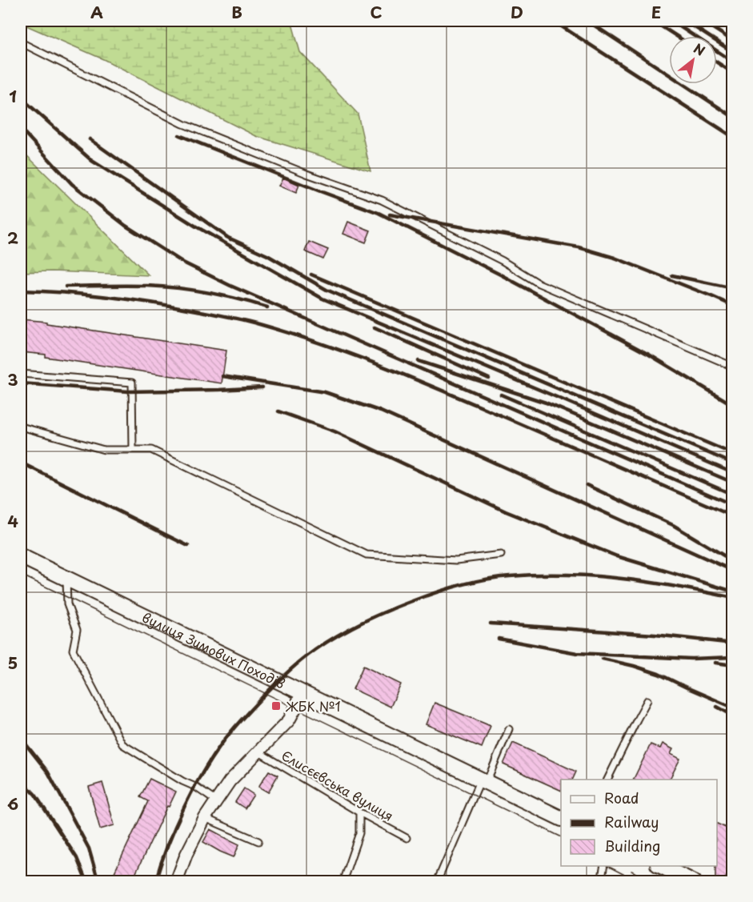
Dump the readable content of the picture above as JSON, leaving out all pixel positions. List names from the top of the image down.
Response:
{
  "streets": {
    "main road": ["вулиця Зимових Походів"],
    "lane": ["Єлисєєвська вулиця"]
  },
  "places": {
    "transit": ["ЖБК №1"]
  },
  "legend": ["Road", "Railway", "Building"],
  "north": "top right",
  "grid": {
    "columns": [
      "A",
      "B",
      "C",
      "D",
      "E"
    ],
    "rows": [
      "1",
      "2",
      "3",
      "4",
      "5",
      "6"
    ]
  }
}
